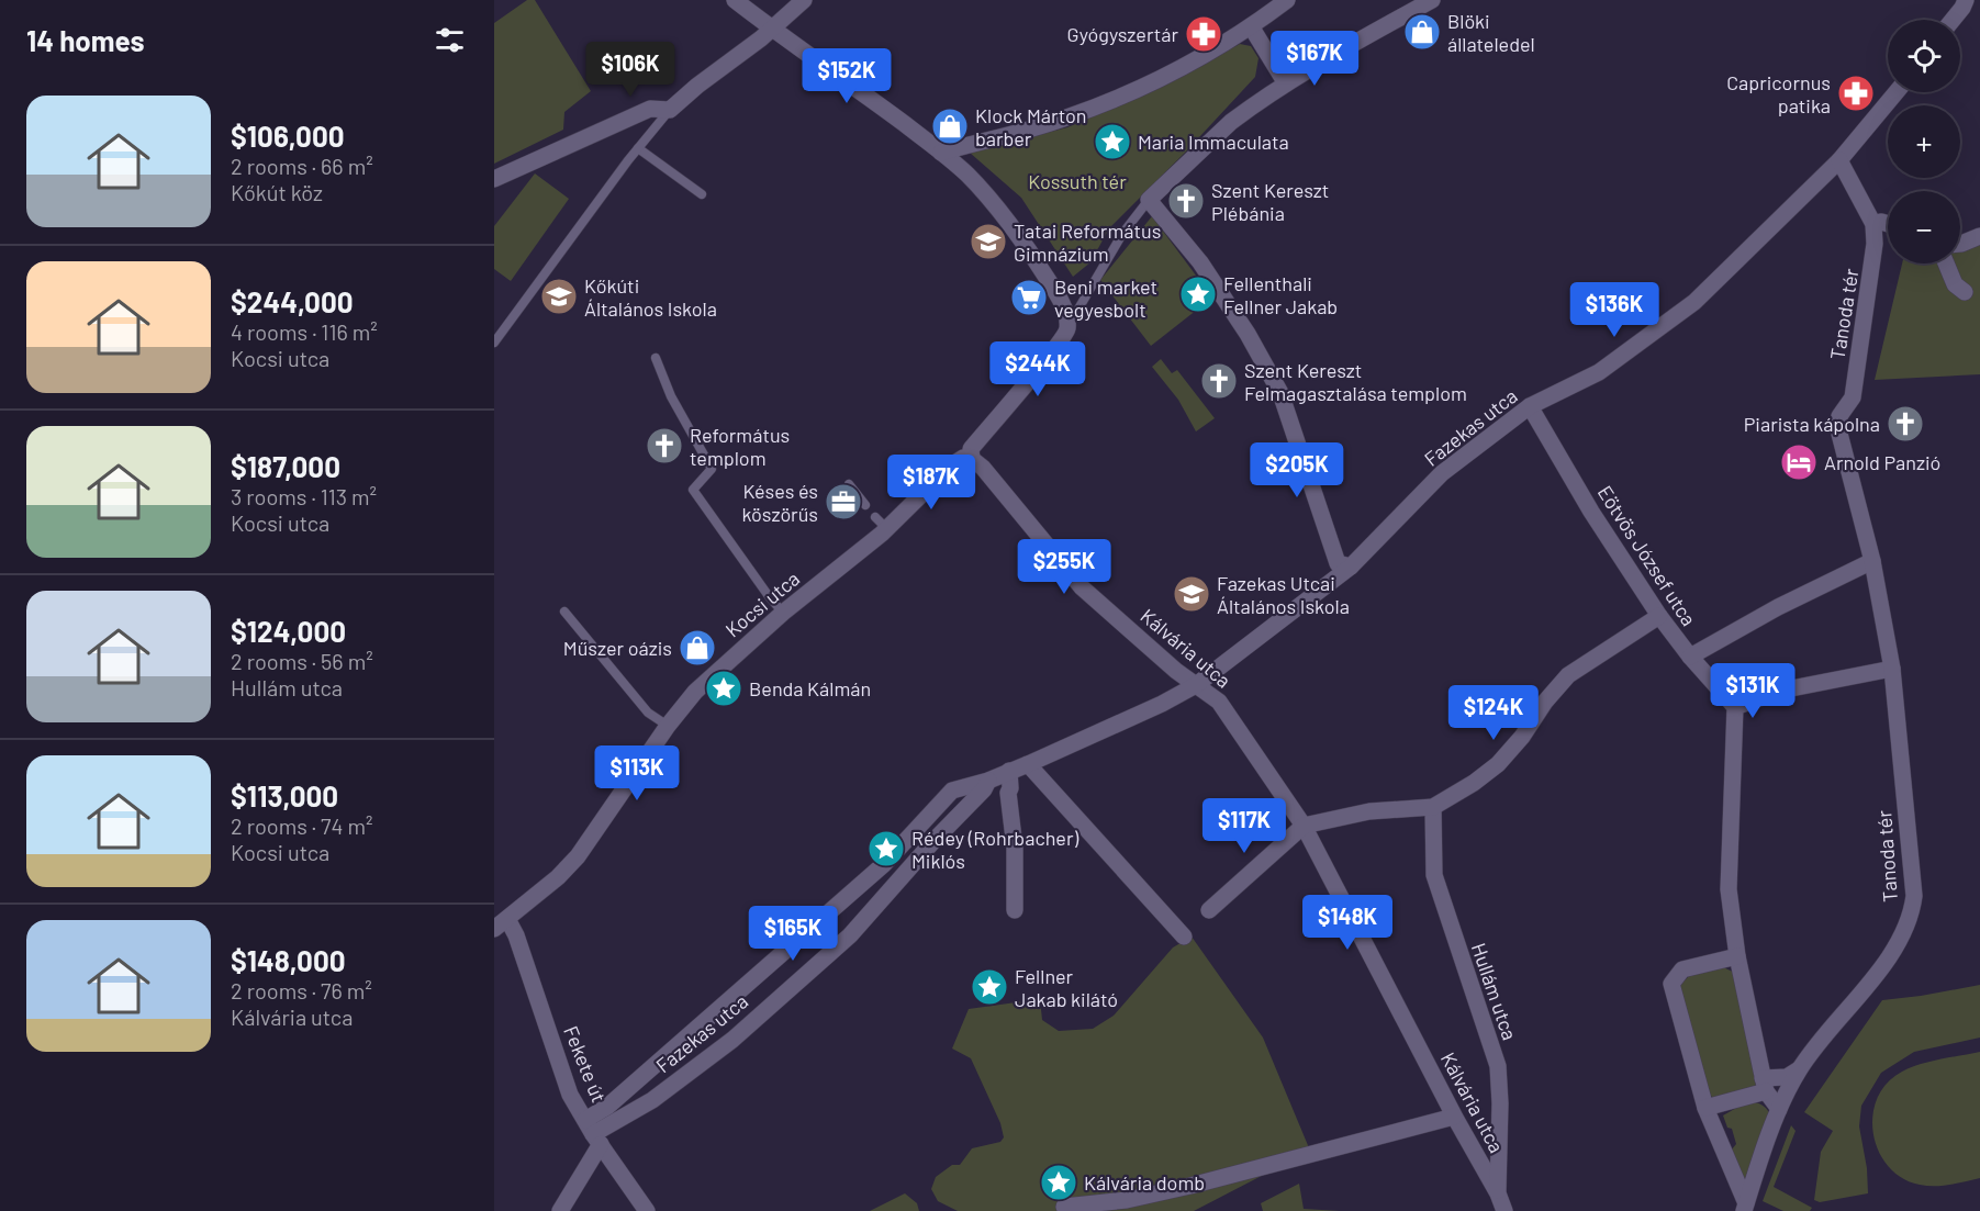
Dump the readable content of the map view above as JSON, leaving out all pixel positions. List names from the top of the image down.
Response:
{
  "streets": {
    "street": [
      "Tanoda tér",
      "Fazekas utca",
      "Eötvös József utca",
      "Kocsi utca",
      "Kálvária utca",
      "Hullám utca",
      "Fekete út"
    ]
  },
  "crossings": [
    ["Tanoda tér", "Fazekas utca"],
    ["Fazekas utca", "Eötvös József utca"],
    ["Fazekas utca", "Kálvária utca"],
    ["Fazekas utca", "Fekete út"],
    ["Kocsi utca", "Kálvária utca"],
    ["Kocsi utca", "Fekete út"],
    ["Kálvária utca", "Hullám utca"]
  ],
  "parks": ["Kossuth tér"],
  "places": {
    "shop": ["Blöki állateledel", "Klock Márton barber", "Műszer oázis"],
    "pharmacy": ["Gyógyszertár", "Capricornus patika"],
    "place": [
      "Maria Immaculata",
      "Fellenthali Fellner Jakab",
      "Benda Kálmán",
      "Rédey (Rohrbacher) Miklós",
      "Fellner Jakab kilátó",
      "Kálvária domb"
    ],
    "church": [
      "Szent Kereszt Plébánia",
      "Szent Kereszt Felmagasztalása templom",
      "Piarista kápolna",
      "Református templom"
    ],
    "school or university": ["Tatai Református Gimnázium", "Kőkúti Általános Iskola", "Fazekas Utcai Általános Iskola"],
    "supermarket": ["Beni market vegyesbolt"],
    "hotel": ["Arnold Panzió"],
    "office": ["Késes és köszörűs"]
  },
  "page": {
    "heading": "14 homes",
    "map_buttons": ["+", "−"],
    "price": [
      "$167K",
      "$106K",
      "$152K",
      "$136K",
      "$244K",
      "$205K",
      "$187K",
      "$255K",
      "$131K",
      "$124K",
      "$113K",
      "$117K",
      "$148K",
      "$165K"
    ],
    "list": [
      {
        "name": "$106,000",
        "note": "2 rooms · 66 m² · Kőkút köz"
      },
      {
        "name": "$244,000",
        "note": "4 rooms · 116 m² · Kocsi utca"
      },
      {
        "name": "$187,000",
        "note": "3 rooms · 113 m² · Kocsi utca"
      },
      {
        "name": "$124,000",
        "note": "2 rooms · 56 m² · Hullám utca"
      },
      {
        "name": "$113,000",
        "note": "2 rooms · 74 m² · Kocsi utca"
      },
      {
        "name": "$148,000",
        "note": "2 rooms · 76 m² · Kálvária utca"
      }
    ]
  }
}
